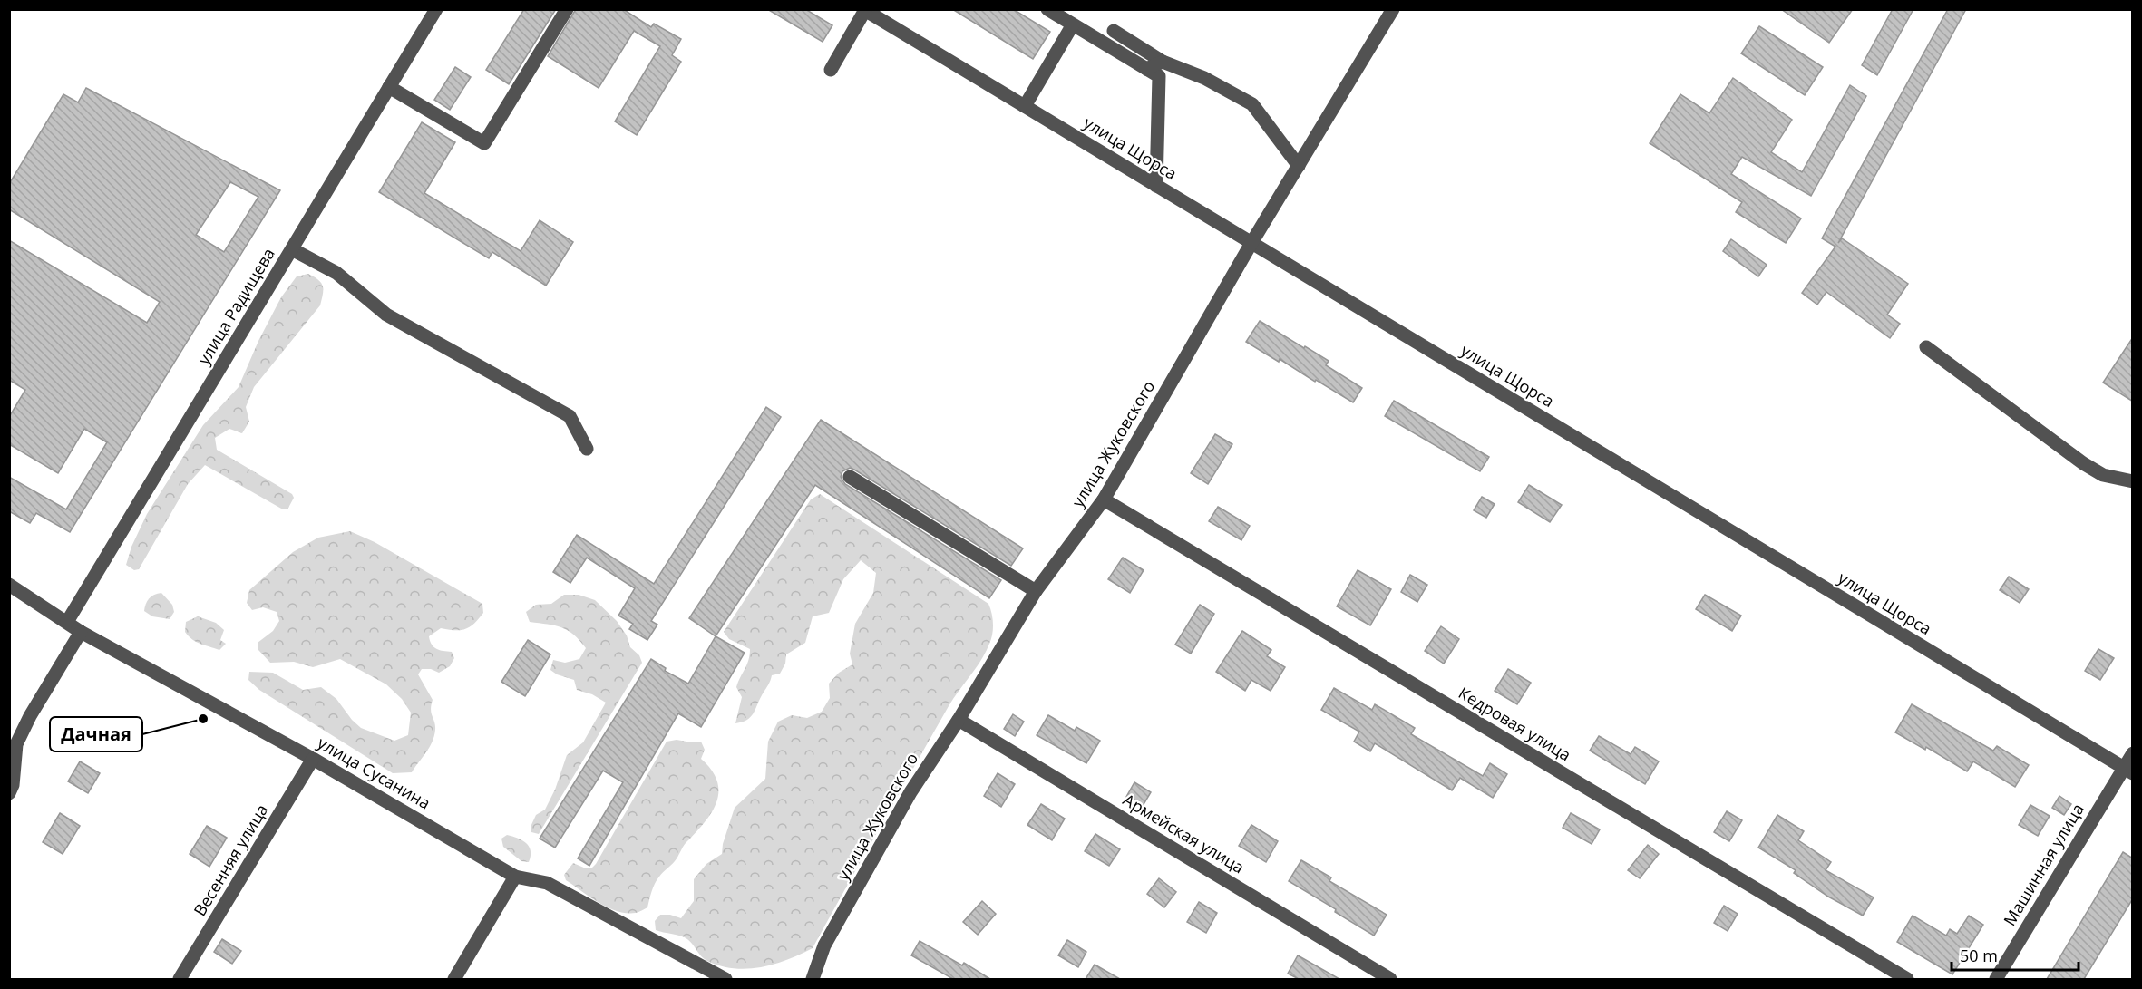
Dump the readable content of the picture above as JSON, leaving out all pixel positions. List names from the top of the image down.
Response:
{
  "streets": {
    "street": [
      "улица Щорса",
      "улица Радищева",
      "улица Жуковского",
      "Кедровая улица",
      "улица Сусанина",
      "Армейская улица",
      "Весенняя улица",
      "Машинная улица"
    ]
  },
  "crossings": [
    ["улица Щорса", "улица Жуковского"],
    ["улица Щорса", "Машинная улица"],
    ["улица Радищева", "улица Сусанина"],
    ["улица Жуковского", "Кедровая улица"],
    ["улица Жуковского", "Армейская улица"],
    ["улица Сусанина", "Весенняя улица"]
  ],
  "places": ["Дачная"],
  "scale_bar": "50 m"
}
